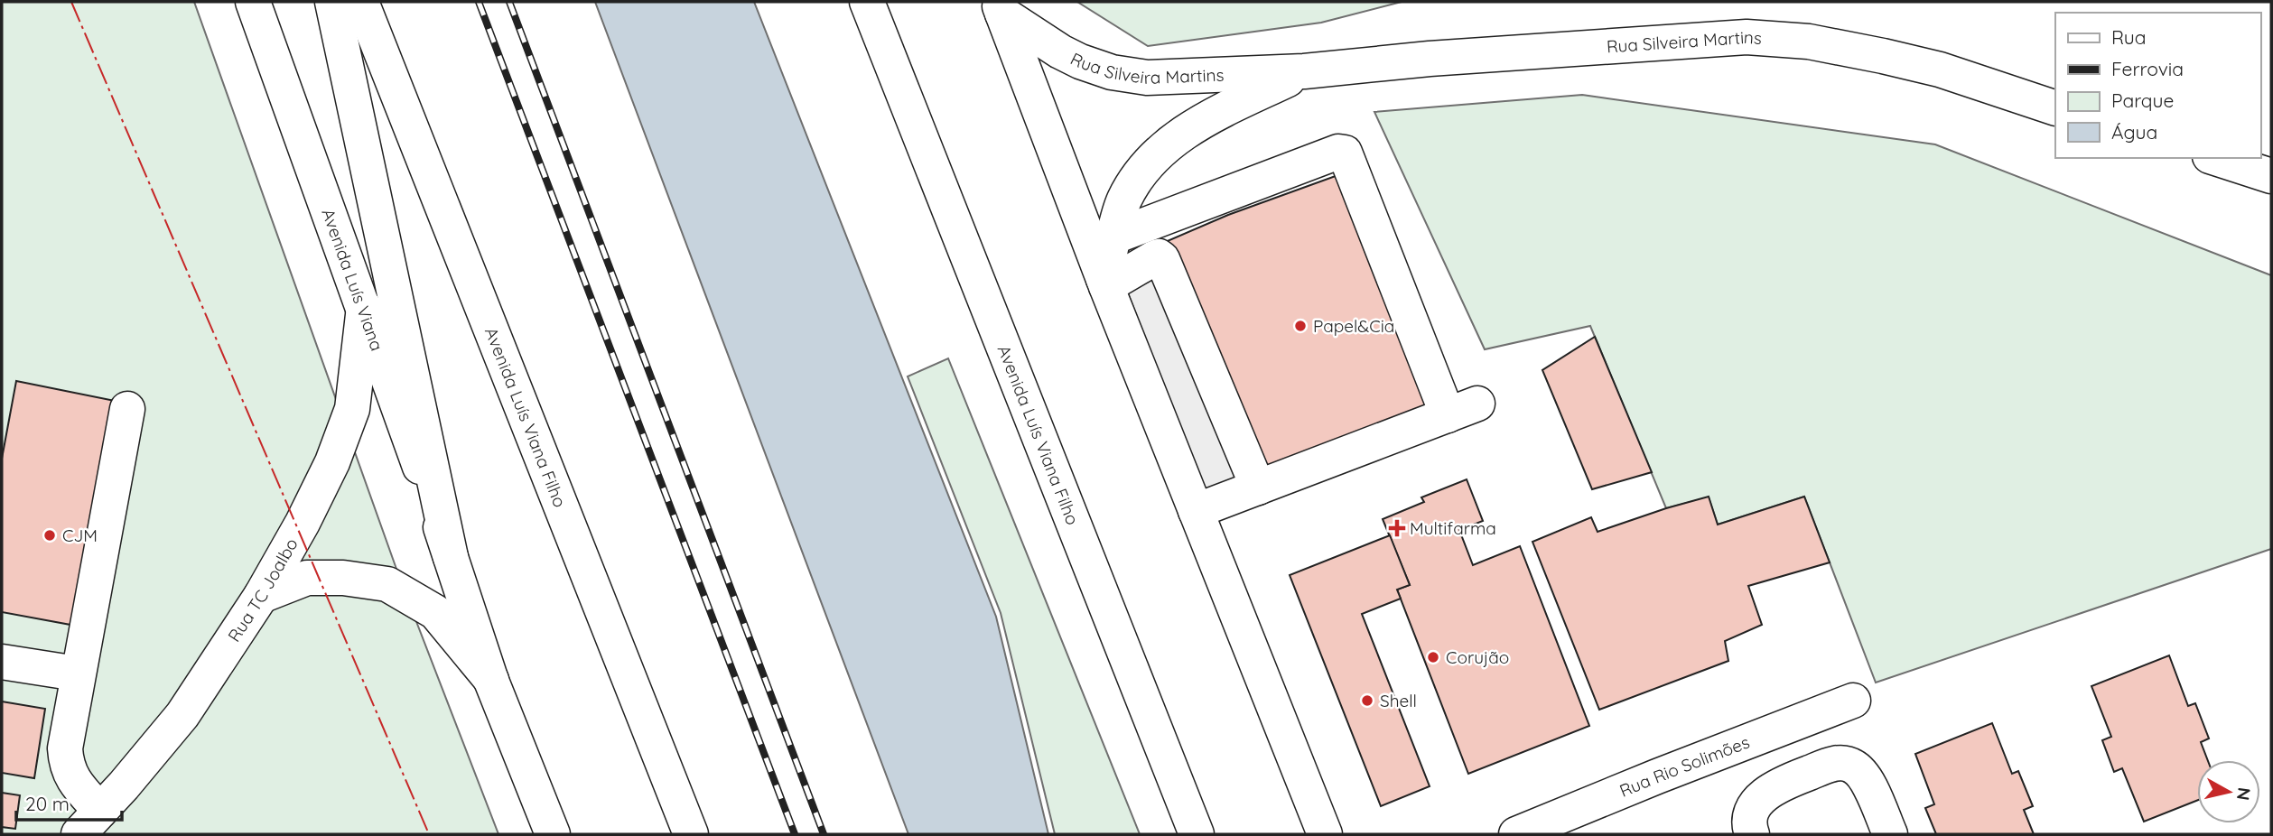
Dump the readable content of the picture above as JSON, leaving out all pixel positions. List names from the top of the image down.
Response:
{
  "streets": {
    "main road": [
      "Rua Silveira Martins",
      "Avenida Luís Viana",
      "Avenida Luís Viana Filho",
      "Rua TC Joalbo",
      "Rua Rio Solimões"
    ]
  },
  "crossings": [
    ["Avenida Luís Viana", "Rua TC Joalbo"]
  ],
  "places": {
    "other": [
      "Papel&Cia",
      "CJM",
      "Corujão",
      "Shell"
    ],
    "health": ["Multifarma"]
  },
  "legend": [
    "Rua",
    "Ferrovia",
    "Parque",
    "Água"
  ],
  "scale_bar": "20 m",
  "north": "right"
}
